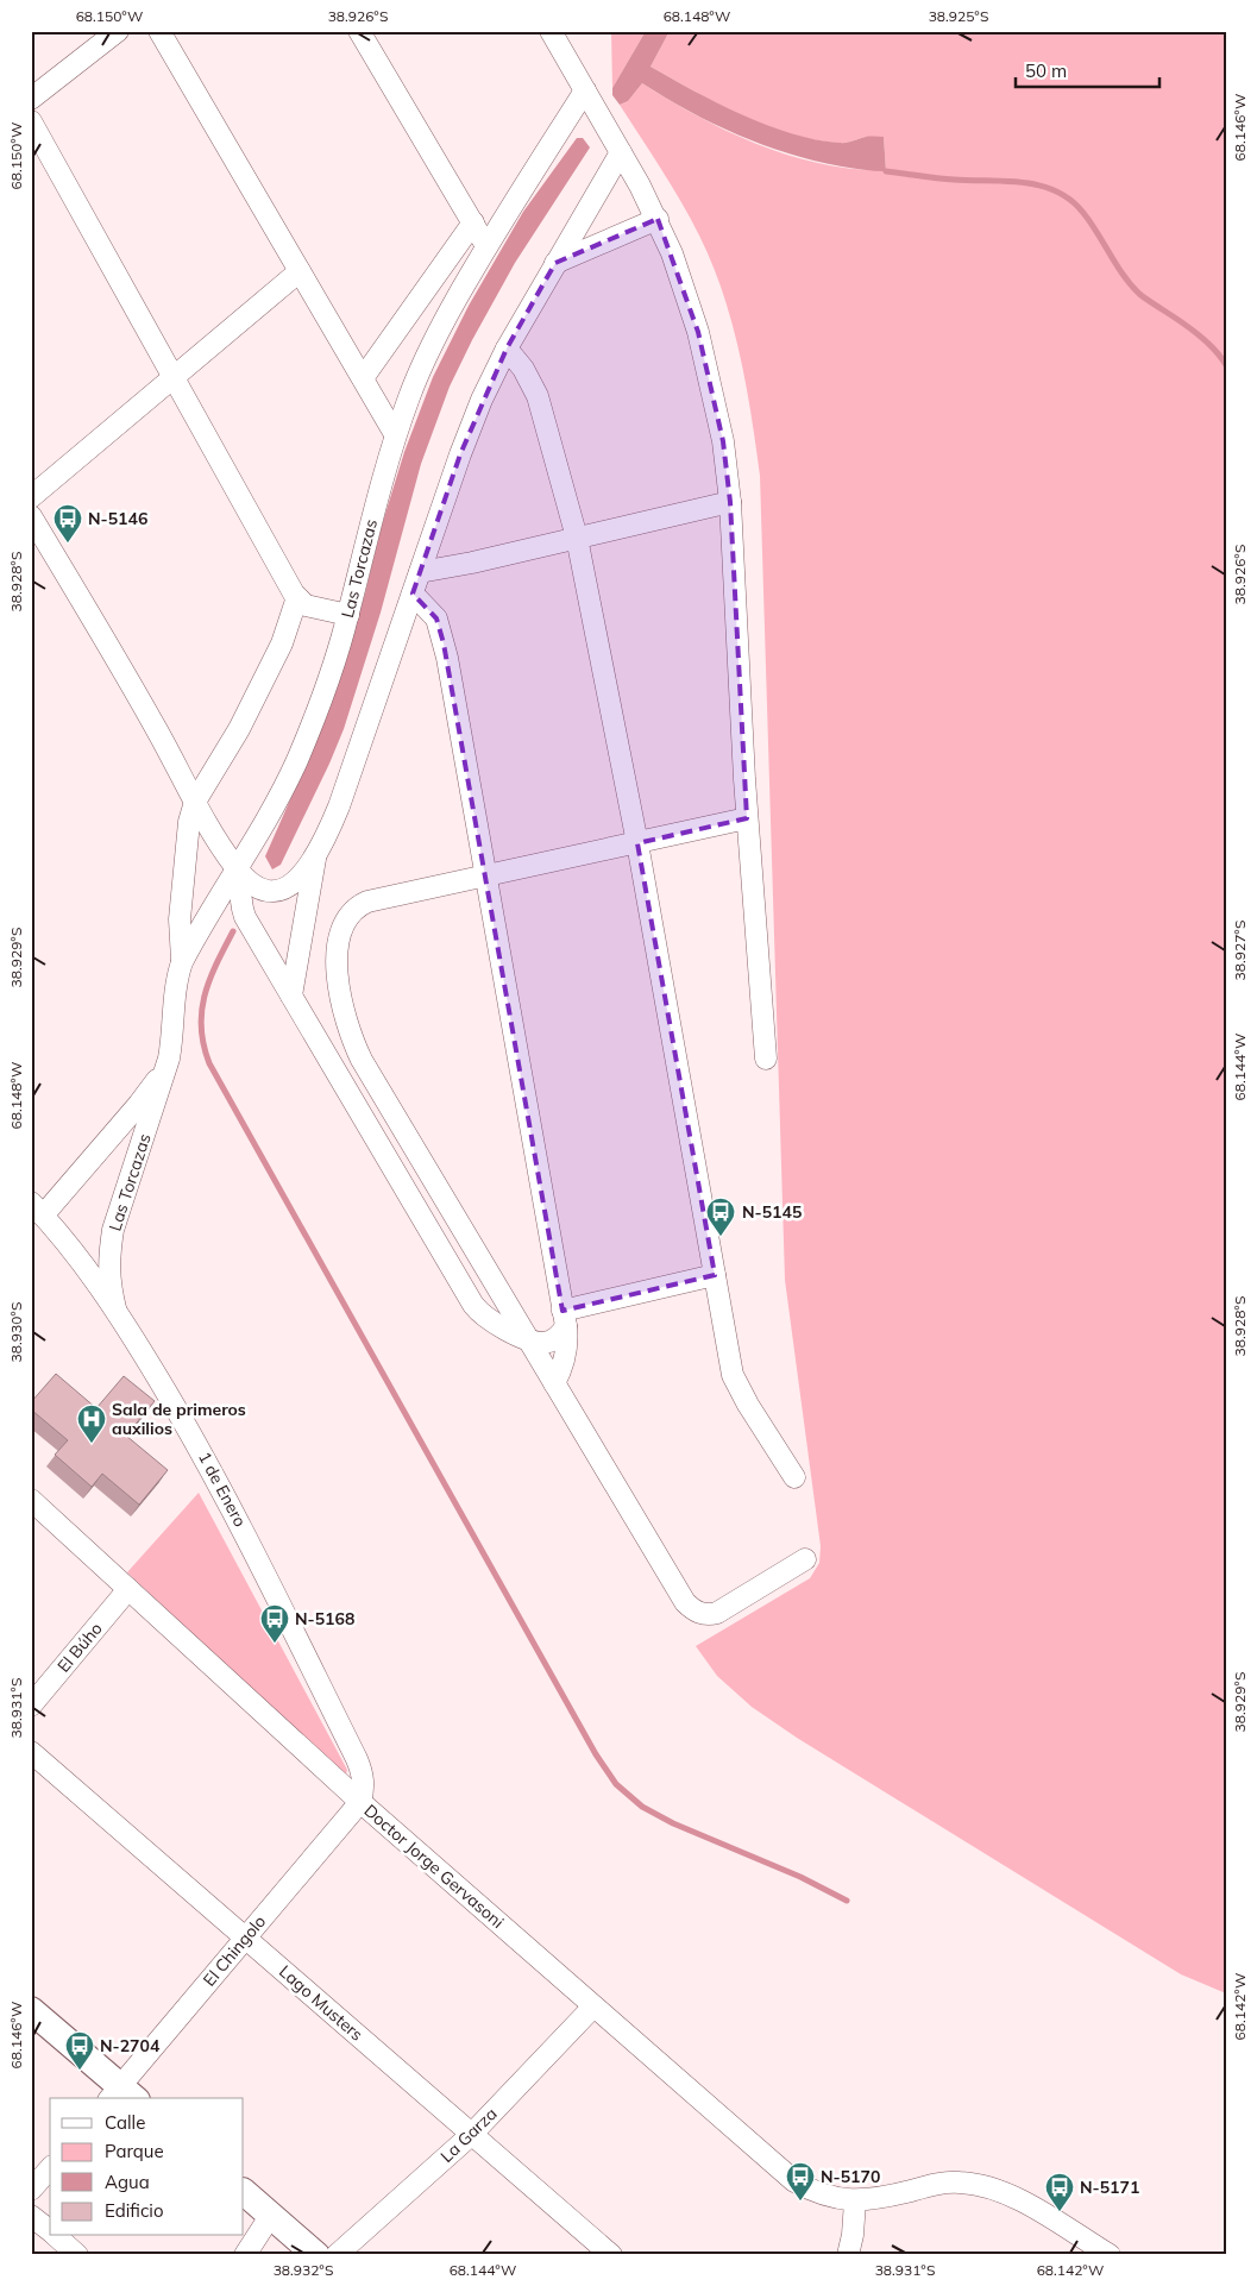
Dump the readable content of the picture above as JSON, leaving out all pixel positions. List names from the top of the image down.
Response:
{
  "streets": {
    "street": [
      "Las Torcazas",
      "1 de Enero",
      "El Búho",
      "Doctor Jorge Gervasoni",
      "El Chingolo",
      "Lago Musters",
      "La Garza"
    ]
  },
  "crossings": [
    ["Las Torcazas", "1 de Enero"],
    ["1 de Enero", "Doctor Jorge Gervasoni"],
    ["1 de Enero", "El Chingolo"],
    ["El Búho", "Doctor Jorge Gervasoni"],
    ["Doctor Jorge Gervasoni", "El Chingolo"],
    ["Doctor Jorge Gervasoni", "La Garza"],
    ["El Chingolo", "Lago Musters"],
    ["Lago Musters", "La Garza"]
  ],
  "places": {
    "bus stop": [
      "N-5146",
      "N-5145",
      "N-5168",
      "N-2704",
      "N-5170",
      "N-5171"
    ],
    "hospital": ["Sala de primeros auxilios"]
  },
  "legend": [
    "Calle",
    "Parque",
    "Agua",
    "Edificio"
  ],
  "scale_bar": "50 m",
  "coordinates": [
    "68.150°W",
    "38.926°S",
    "68.148°W",
    "38.925°S",
    "68.146°W",
    "38.928°S",
    "38.927°S",
    "38.929°S",
    "68.144°W",
    "38.930°S",
    "38.931°S",
    "68.142°W",
    "38.932°S"
  ]
}
